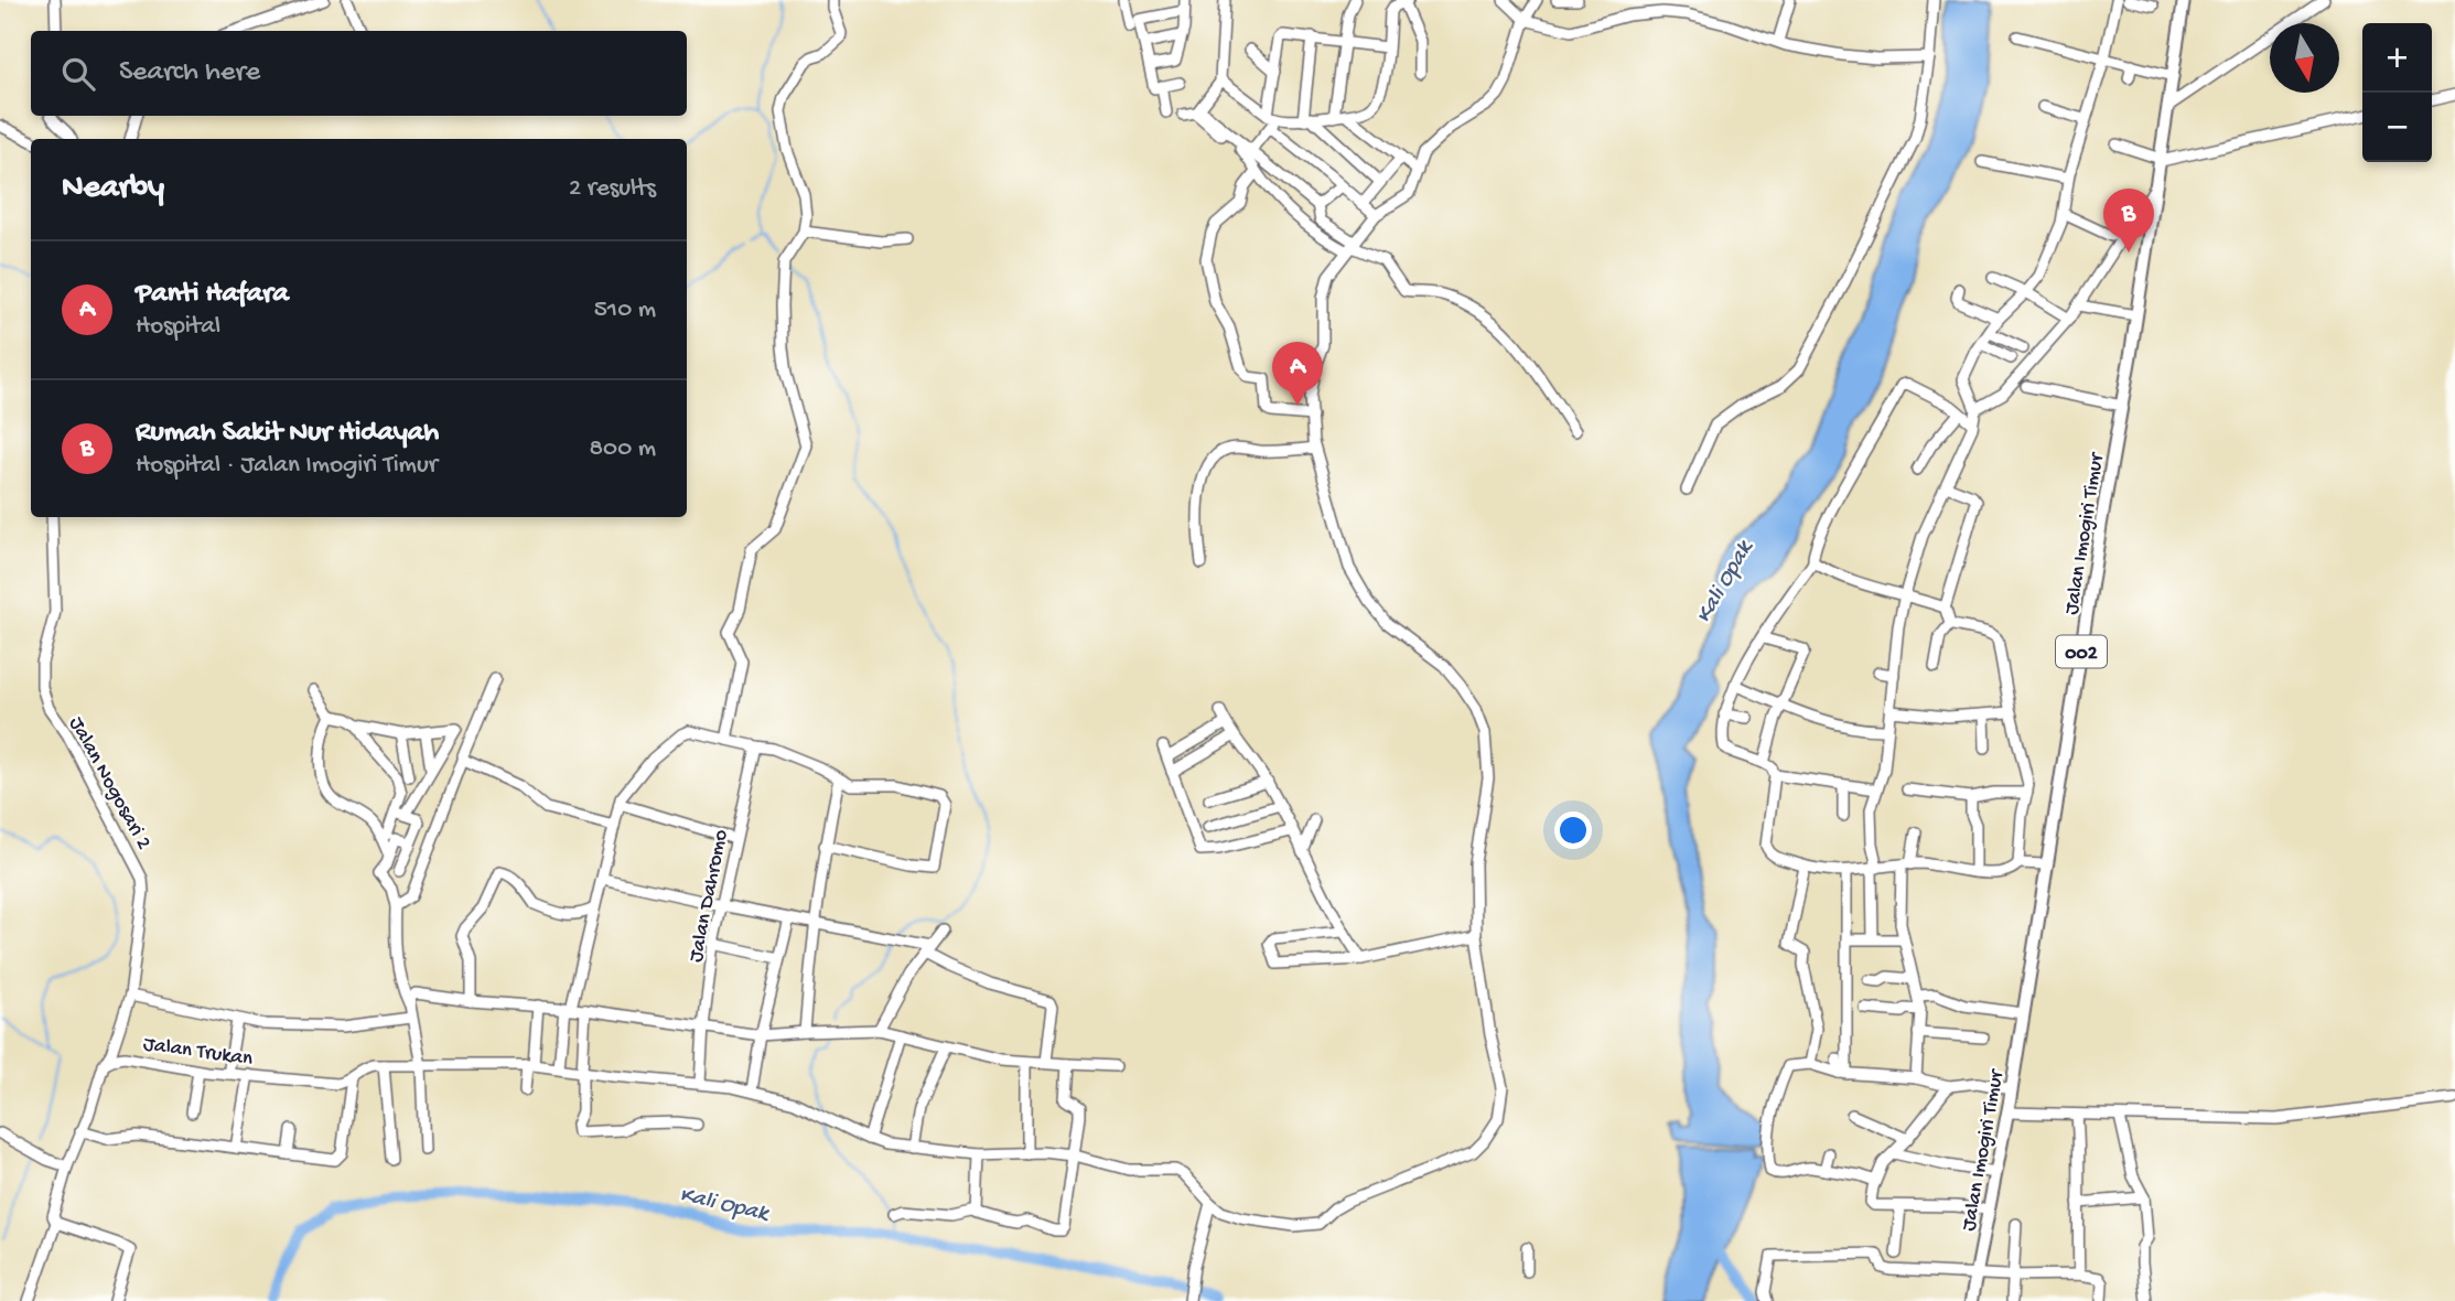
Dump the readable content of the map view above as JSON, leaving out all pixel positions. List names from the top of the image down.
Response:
{
  "streets": {
    "main road": ["Jalan Imogiri Timur", "002"],
    "street": ["Jalan Nogosari 2", "Jalan Dahromo", "Jalan Trukan"]
  },
  "crossings": [
    ["Jalan Nogosari 2", "Jalan Trukan"]
  ],
  "water": ["Kali Opak"],
  "north": "bottom",
  "page": {
    "map_buttons": ["+", "−"],
    "search": "Search here",
    "heading": ["Nearby", "2 results"],
    "pins": ["B", "A"],
    "list": [
      {
        "mark": "A",
        "name": "Panti Hafara",
        "note": "Hospital",
        "value": "510 m"
      },
      {
        "mark": "B",
        "name": "Rumah Sakit Nur Hidayah",
        "note": "Hospital · Jalan Imogiri Timur",
        "value": "800 m"
      }
    ]
  }
}
